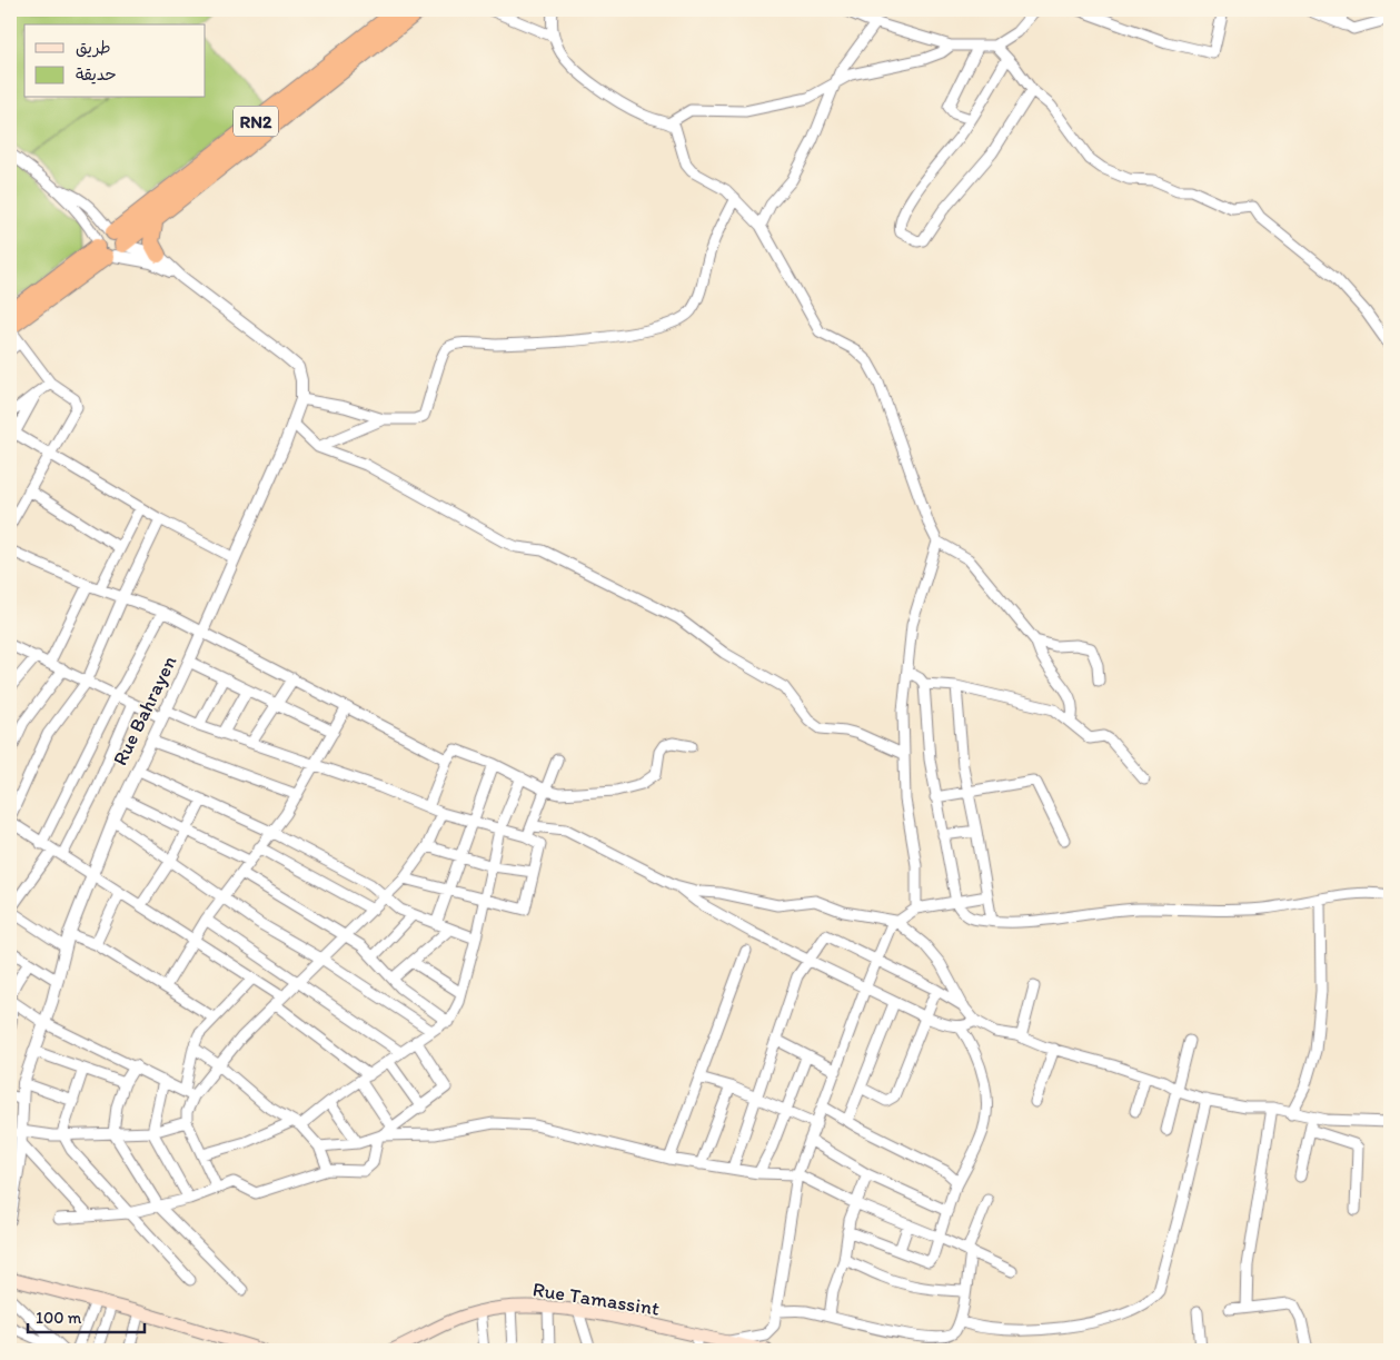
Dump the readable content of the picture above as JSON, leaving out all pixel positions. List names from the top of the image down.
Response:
{
  "streets": {
    "highway": ["RN2"],
    "main road": ["Rue Tamassint"],
    "street": ["Rue Bahrayen"]
  },
  "crossings": [
    ["RN2", "Rue Bahrayen"]
  ],
  "legend": ["طريق", "حديقة"],
  "scale_bar": "100 m"
}
